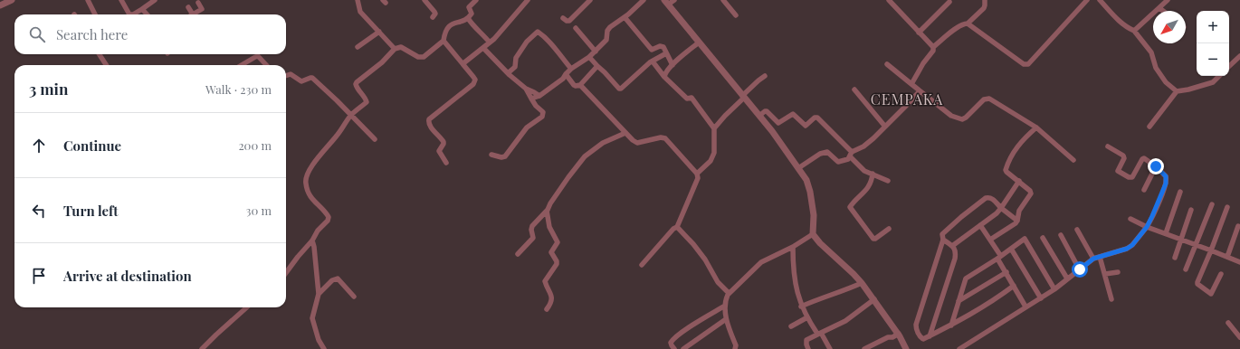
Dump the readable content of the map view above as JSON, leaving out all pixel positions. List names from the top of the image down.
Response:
{
  "districts": ["CEMPAKA"],
  "north": "bottom left",
  "page": {
    "map_buttons": ["+", "−"],
    "search": "Search here",
    "heading": ["3 min", "Walk · 230 m"],
    "list": [
      ["Continue", "200 m"],
      ["Turn left", "30 m"],
      "Arrive at destination"
    ]
  }
}
